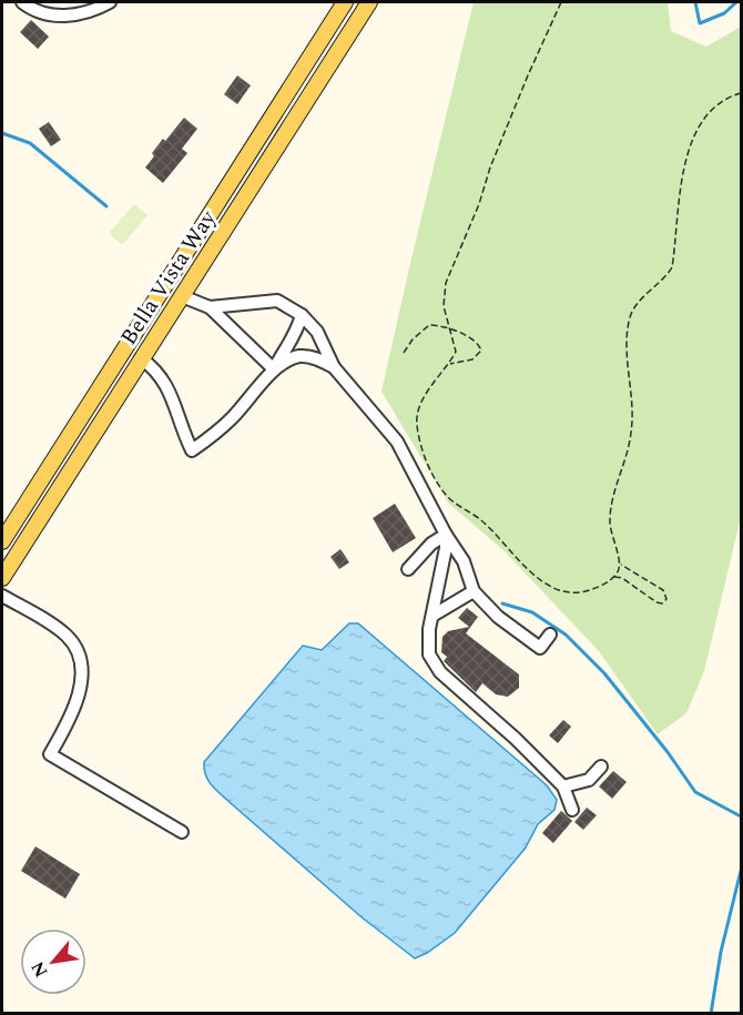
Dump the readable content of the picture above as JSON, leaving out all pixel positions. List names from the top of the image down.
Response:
{
  "streets": {
    "main road": ["Bella Vista Way"]
  },
  "north": "bottom left"
}
